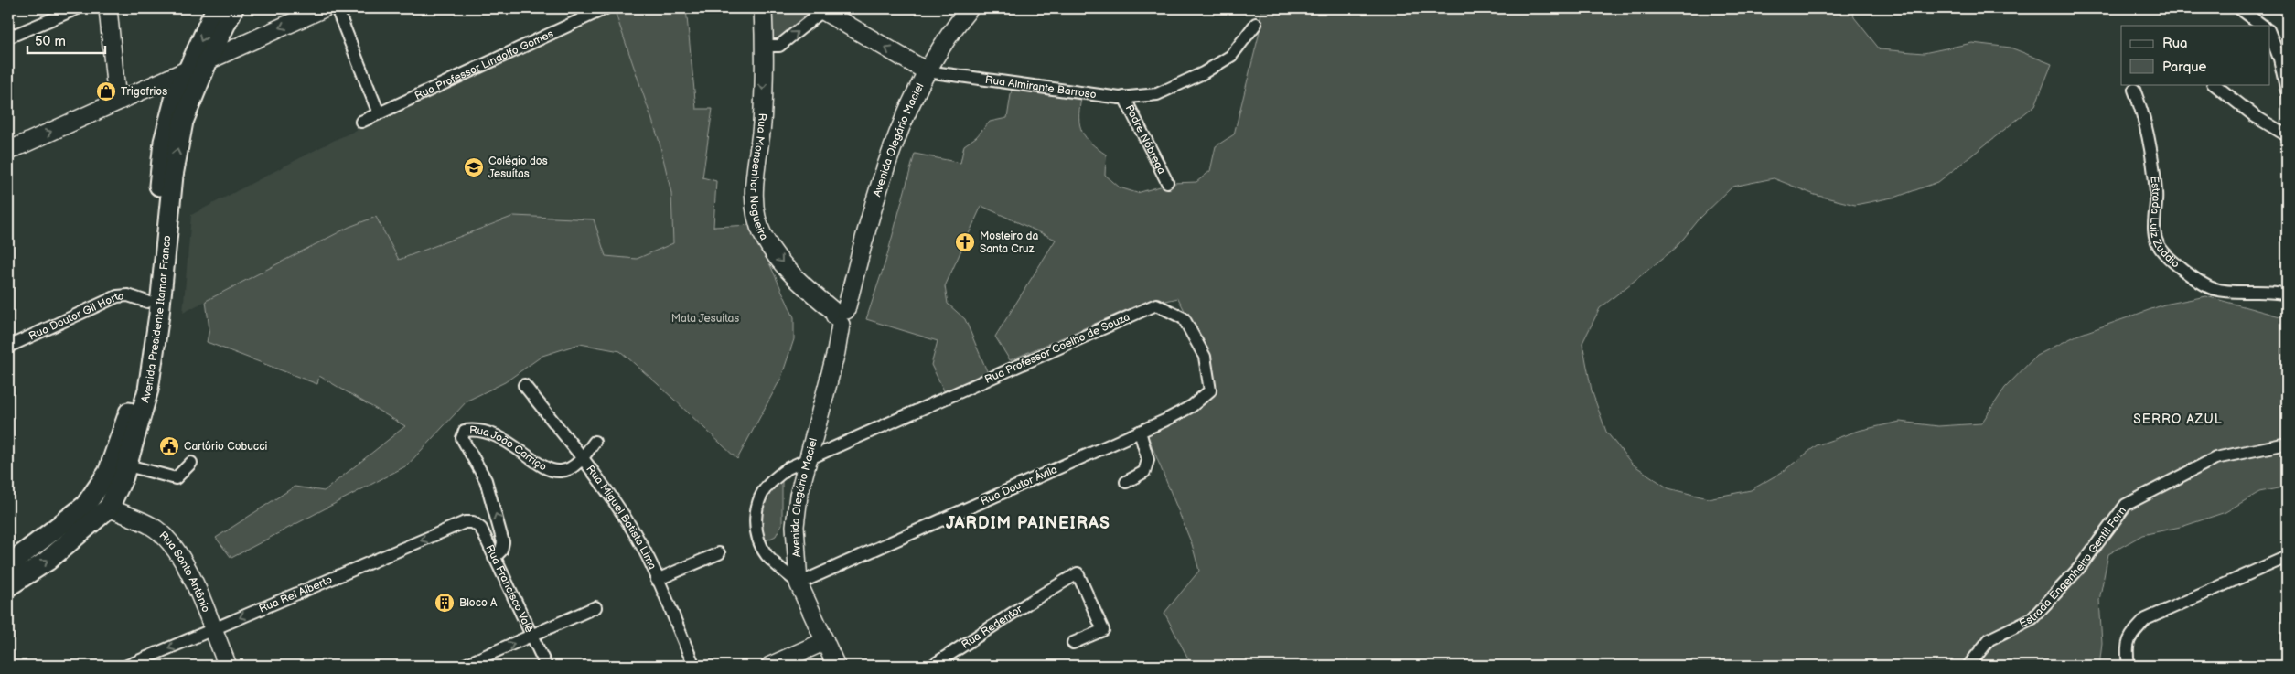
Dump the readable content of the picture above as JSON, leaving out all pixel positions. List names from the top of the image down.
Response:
{
  "streets": {
    "main road": ["Avenida Presidente Itamar Franco"],
    "street": [
      "Rua Professor Lindolfo Gomes",
      "Rua Almirante Barroso",
      "Padre Nóbrega",
      "Avenida Olegário Maciel",
      "Rua Monsenhor Nogueira",
      "Estrada Luiz Zuddio",
      "Rua Doutor Gil Horta",
      "Rua Professor Coelho de Souza",
      "Rua João Carriço",
      "Rua Doutor Ávila",
      "Rua Miguel Batista Lima",
      "Estrada Engenheiro Gentil Forn",
      "Rua Santo Antônio",
      "Rua Francisco Valê",
      "Rua Rei Alberto",
      "Rua Redentor"
    ]
  },
  "crossings": [
    ["Rua Almirante Barroso", "Padre Nóbrega"],
    ["Rua Almirante Barroso", "Avenida Olegário Maciel"],
    ["Avenida Olegário Maciel", "Rua Monsenhor Nogueira"],
    ["Avenida Olegário Maciel", "Rua Professor Coelho de Souza"],
    ["Avenida Olegário Maciel", "Rua Doutor Ávila"],
    ["Rua Doutor Gil Horta", "Avenida Presidente Itamar Franco"],
    ["Avenida Presidente Itamar Franco", "Rua Santo Antônio"],
    ["Rua Professor Coelho de Souza", "Rua Doutor Ávila"],
    ["Rua João Carriço", "Rua Miguel Batista Lima"],
    ["Rua João Carriço", "Rua Francisco Valê"],
    ["Rua Santo Antônio", "Rua Rei Alberto"],
    ["Rua Francisco Valê", "Rua Rei Alberto"]
  ],
  "one_way": ["Rua Monsenhor Nogueira", "Rua Rei Alberto"],
  "districts": ["SERRO AZUL", "JARDIM PAINEIRAS"],
  "parks": ["Mata Jesuítas"],
  "places": {
    "shop": ["Trigofrios"],
    "school or university": ["Colégio dos Jesuítas"],
    "church": ["Mosteiro da Santa Cruz"],
    "public building": ["Cartório Cobucci"],
    "building": ["Bloco A"]
  },
  "legend": ["Rua", "Parque"],
  "scale_bar": "50 m"
}
